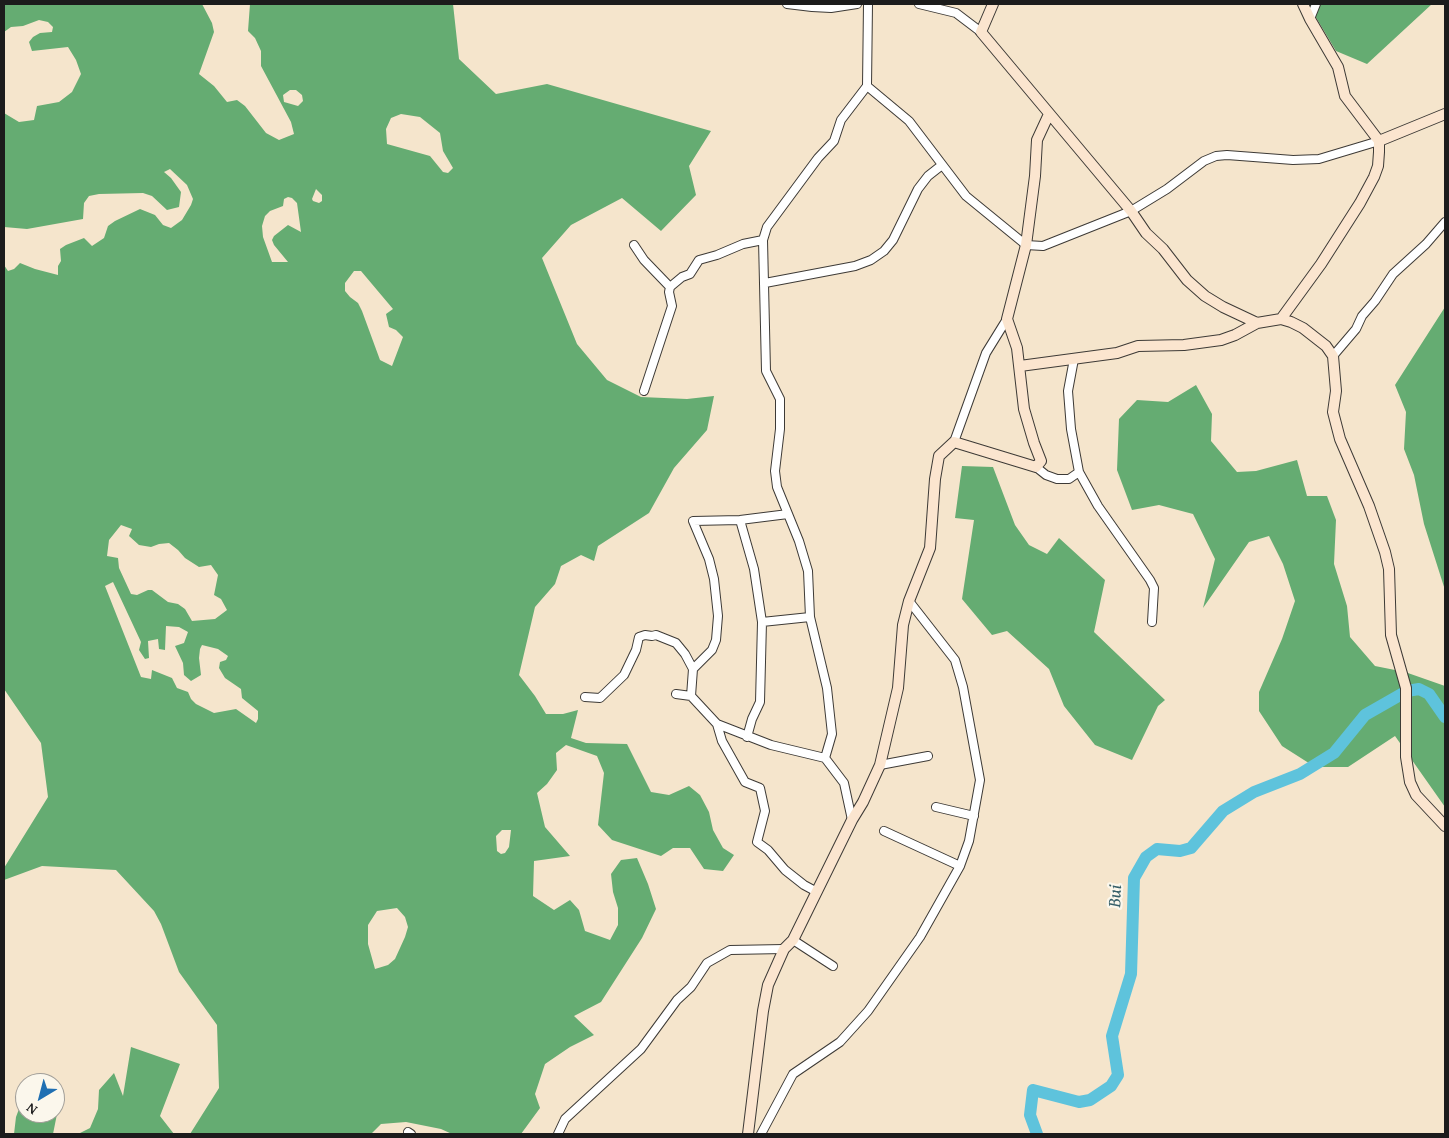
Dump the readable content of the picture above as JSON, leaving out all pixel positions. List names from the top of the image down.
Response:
{
  "water": ["Bui"],
  "north": "bottom left"
}
